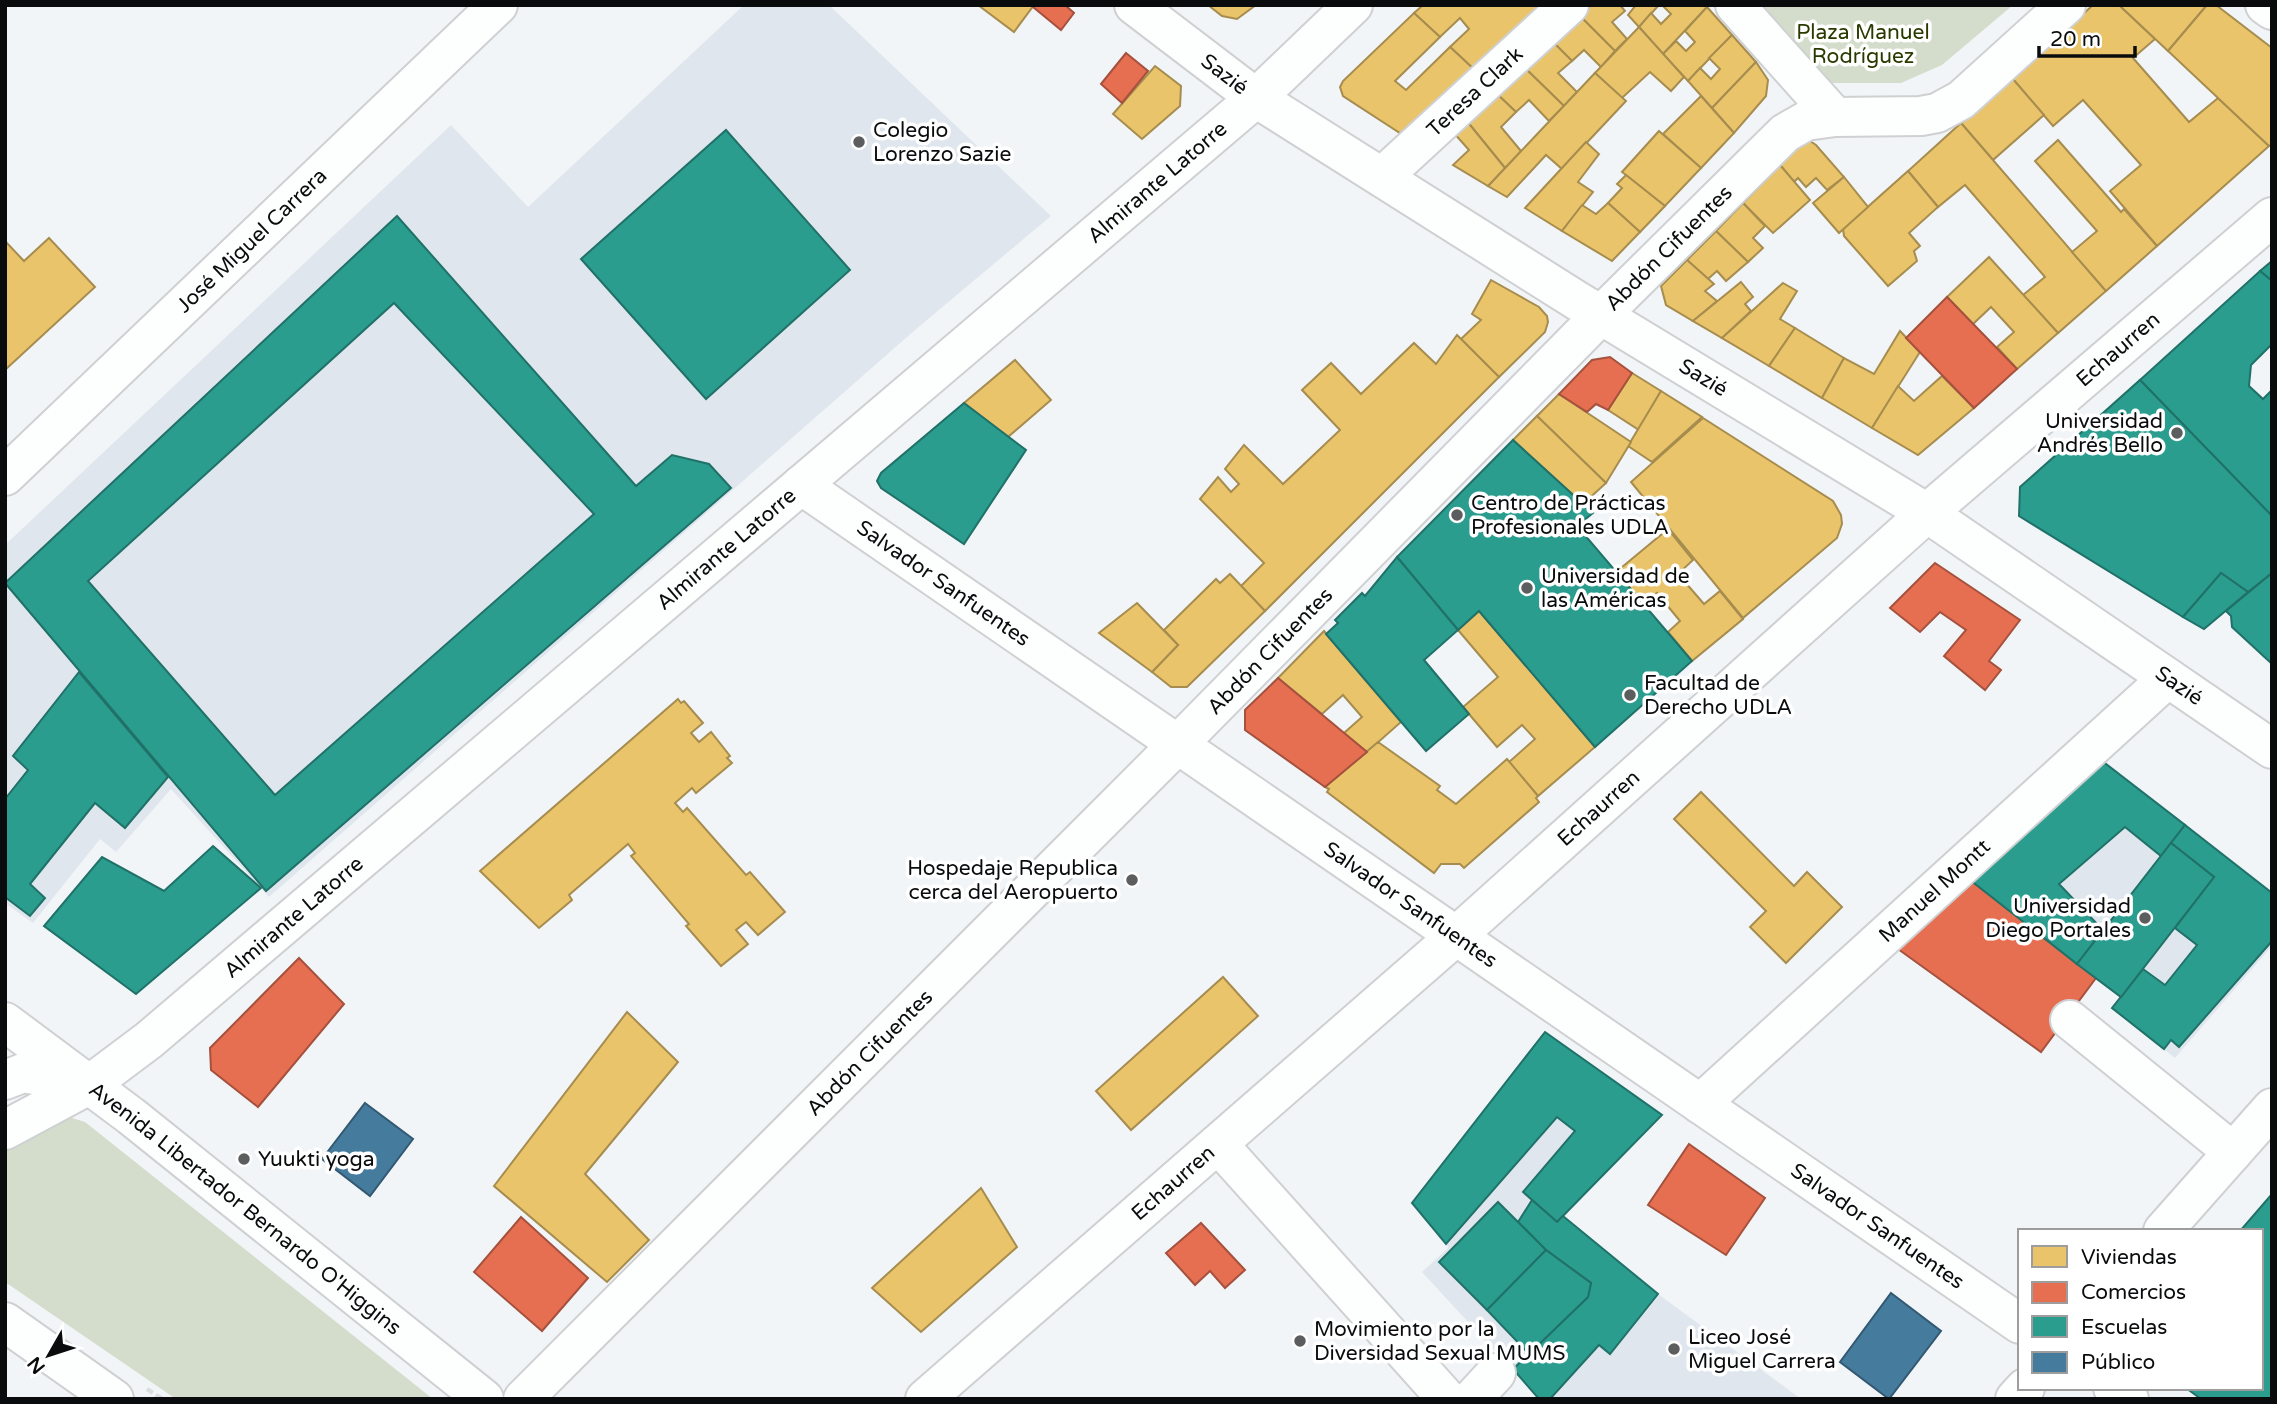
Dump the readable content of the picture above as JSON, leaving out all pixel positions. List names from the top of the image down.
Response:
{
  "streets": {
    "street": [
      "Sazié",
      "Teresa Clark",
      "Almirante Latorre",
      "José Miguel Carrera",
      "Abdón Cifuentes",
      "Echaurren",
      "Salvador Sanfuentes",
      "Manuel Montt",
      "Avenida Libertador Bernardo O'Higgins"
    ]
  },
  "crossings": [
    ["Sazié", "Teresa Clark"],
    ["Sazié", "Almirante Latorre"],
    ["Sazié", "Abdón Cifuentes"],
    ["Sazié", "Echaurren"],
    ["Sazié", "Manuel Montt"],
    ["Almirante Latorre", "Salvador Sanfuentes"],
    ["Almirante Latorre", "Avenida Libertador Bernardo O'Higgins"],
    ["Abdón Cifuentes", "Salvador Sanfuentes"],
    ["Echaurren", "Salvador Sanfuentes"],
    ["Salvador Sanfuentes", "Manuel Montt"]
  ],
  "parks": ["Plaza Manuel Rodríguez"],
  "places": [
    "Colegio Lorenzo Sazie",
    "Universidad Andrés Bello",
    "Centro de Prácticas Profesionales UDLA",
    "Universidad de las Américas",
    "Facultad de Derecho UDLA",
    "Hospedaje Republica cerca del Aeropuerto",
    "Universidad Diego Portales",
    "Yuukti yoga",
    "Movimiento por la Diversidad Sexual MUMS",
    "Liceo José Miguel Carrera"
  ],
  "legend": [
    "Viviendas",
    "Comercios",
    "Escuelas",
    "Público"
  ],
  "scale_bar": "20 m",
  "north": "bottom left"
}
